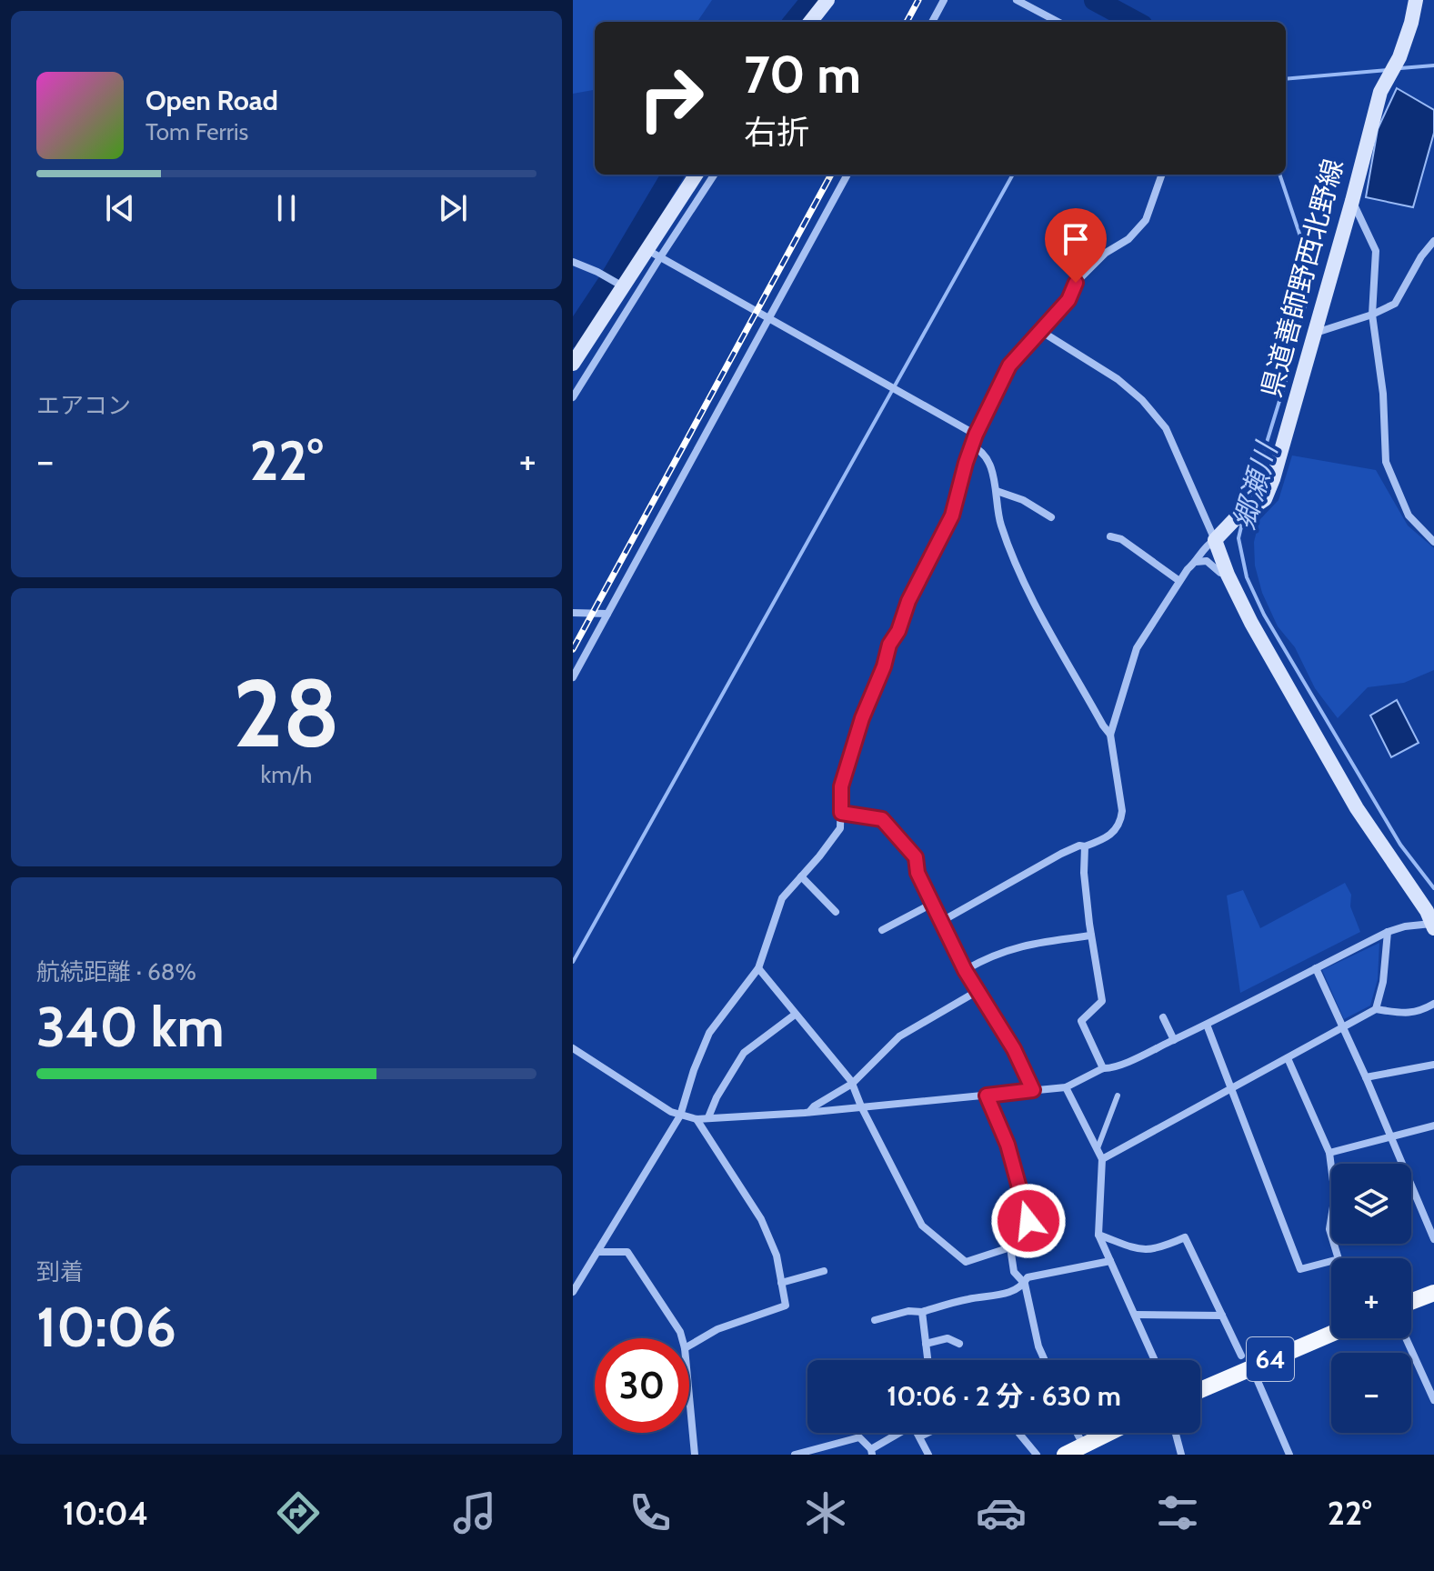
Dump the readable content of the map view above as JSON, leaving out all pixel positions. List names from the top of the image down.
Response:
{
  "streets": {
    "main road": ["県道善師野西北野線", "64"]
  },
  "water": ["郷瀬川"],
  "page": {
    "turn": ["70 m", "右折"],
    "song": ["Open Road", "Tom Ferris"],
    "tile": [
      "エアコン",
      ["28", "km/h"],
      ["航続距離 · 68%", "340 km"],
      ["到着", "10:06"]
    ],
    "heat": ["−", "22°", "+"],
    "map_buttons": ["+", "−"],
    "limit": "30",
    "trip": "10:06 · 2 分 · 630 m",
    "tabs": ["10:04", "22°"]
  }
}
